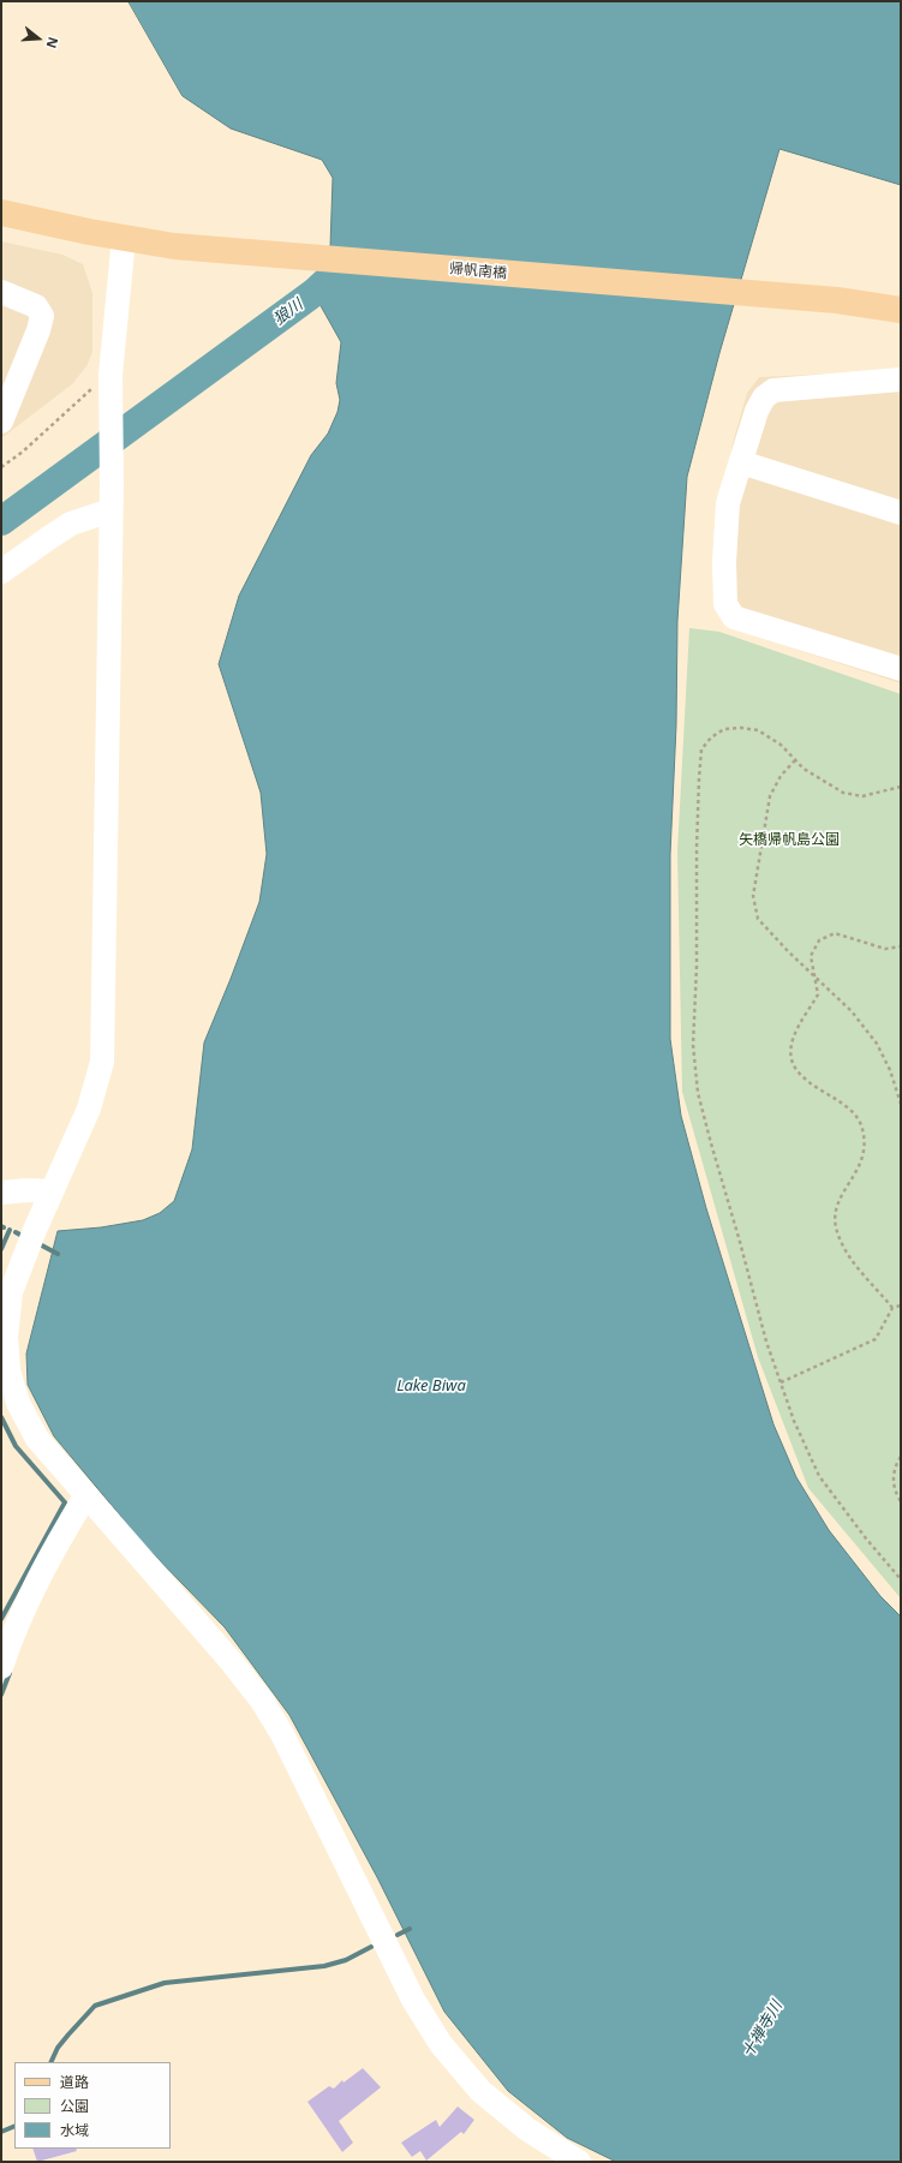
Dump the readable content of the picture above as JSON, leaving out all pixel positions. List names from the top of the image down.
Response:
{
  "streets": {
    "main road": ["帰帆南橋"]
  },
  "water": ["狼川", "Lake Biwa", "十禅寺川"],
  "parks": ["矢橋帰帆島公園"],
  "legend": ["道路", "公園", "水域"],
  "north": "right"
}
